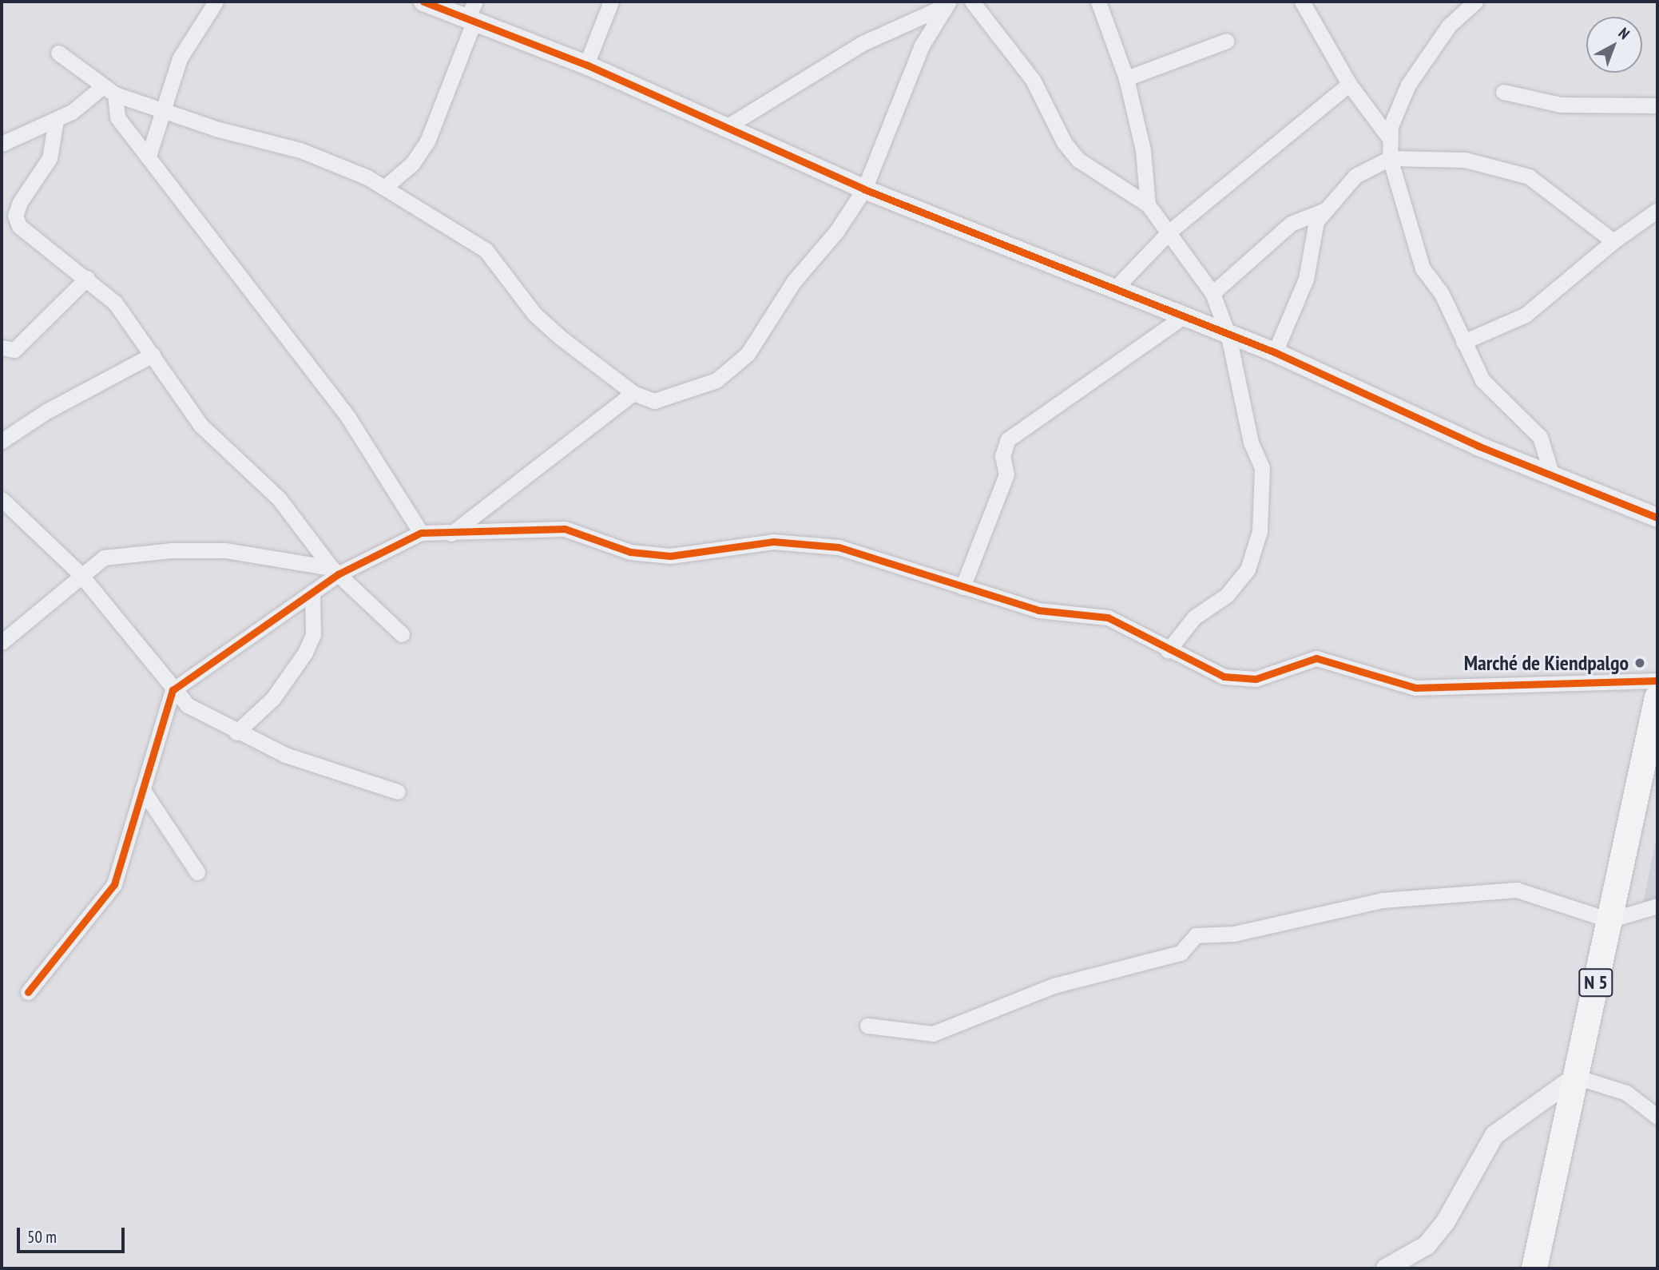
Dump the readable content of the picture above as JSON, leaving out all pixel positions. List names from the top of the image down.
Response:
{
  "streets": {
    "highway": ["N 5"]
  },
  "places": ["Marché de Kiendpalgo"],
  "scale_bar": "50 m",
  "north": "top right"
}
